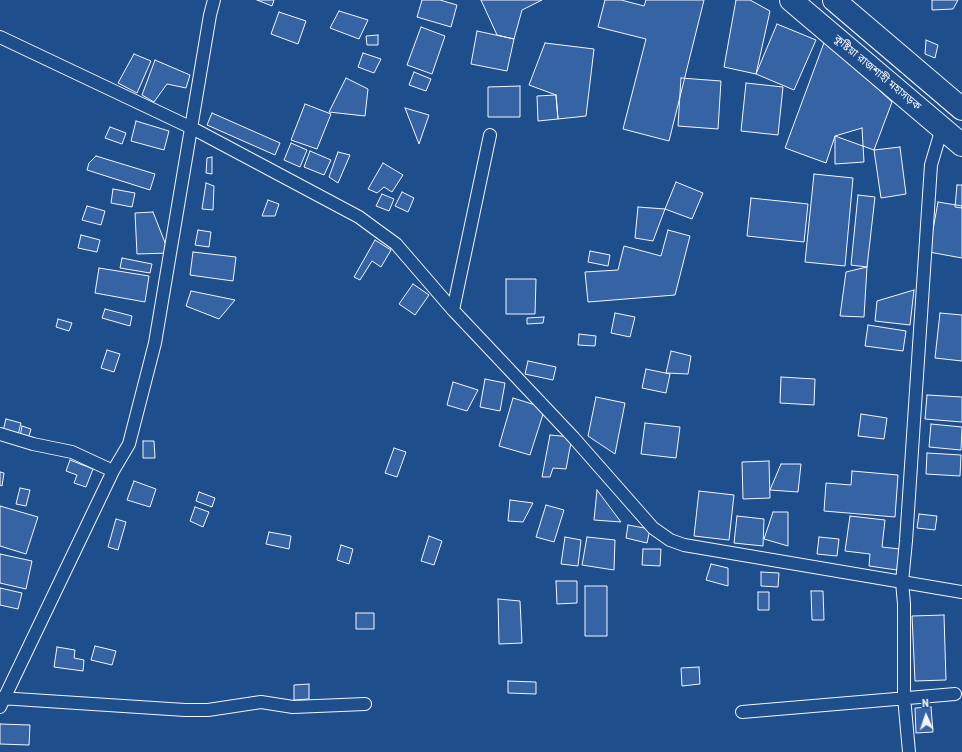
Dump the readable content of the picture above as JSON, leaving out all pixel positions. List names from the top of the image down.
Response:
{
  "streets": {
    "highway": ["কুষ্টিয়া রাজশাহী মহাসড়ক"]
  },
  "north": "top"
}
